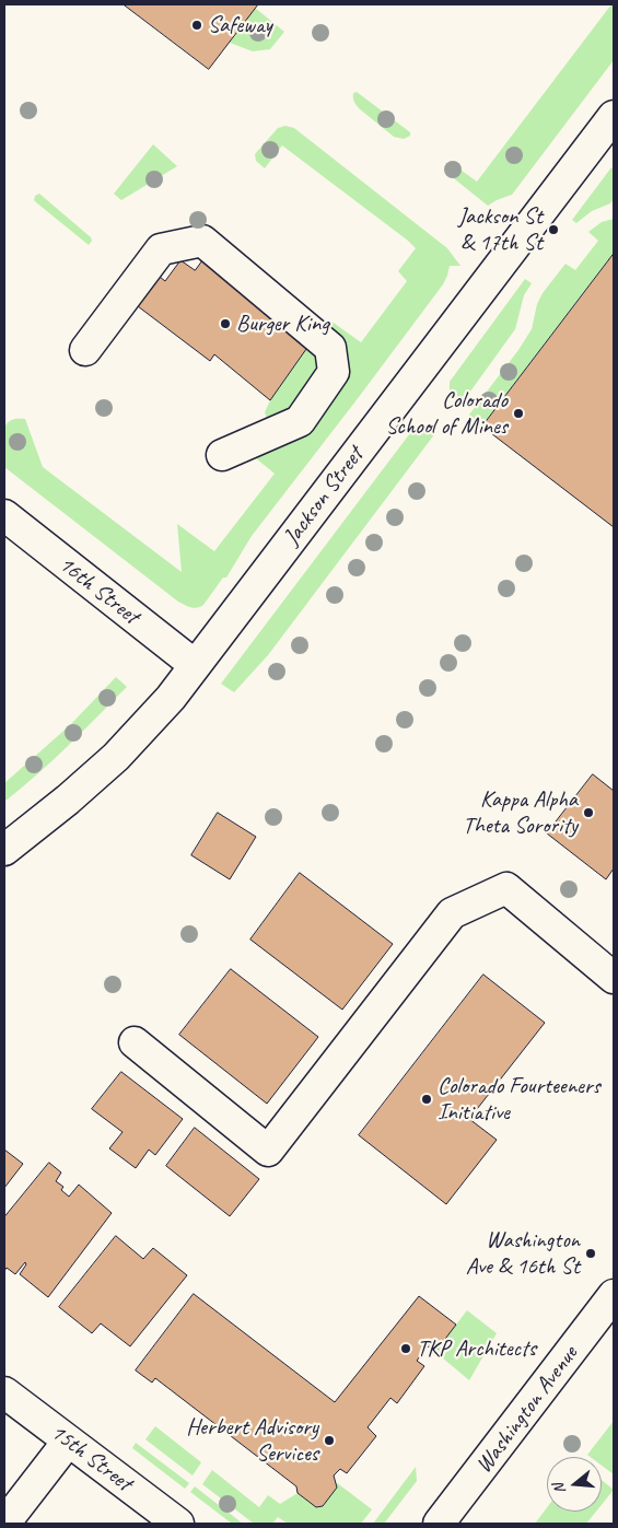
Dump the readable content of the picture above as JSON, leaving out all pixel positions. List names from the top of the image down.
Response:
{
  "streets": {
    "main road": [
      "Jackson Street",
      "16th Street",
      "Washington Avenue",
      "15th Street"
    ]
  },
  "crossings": [
    ["Jackson Street", "16th Street"]
  ],
  "places": [
    "Safeway",
    "Jackson St & 17th St",
    "Burger King",
    "Colorado School of Mines",
    "Kappa Alpha Theta Sorority",
    "Colorado Fourteeners Initiative",
    "Washington Ave & 16th St",
    "TKP Architects",
    "Herbert Advisory Services"
  ],
  "north": "left"
}
